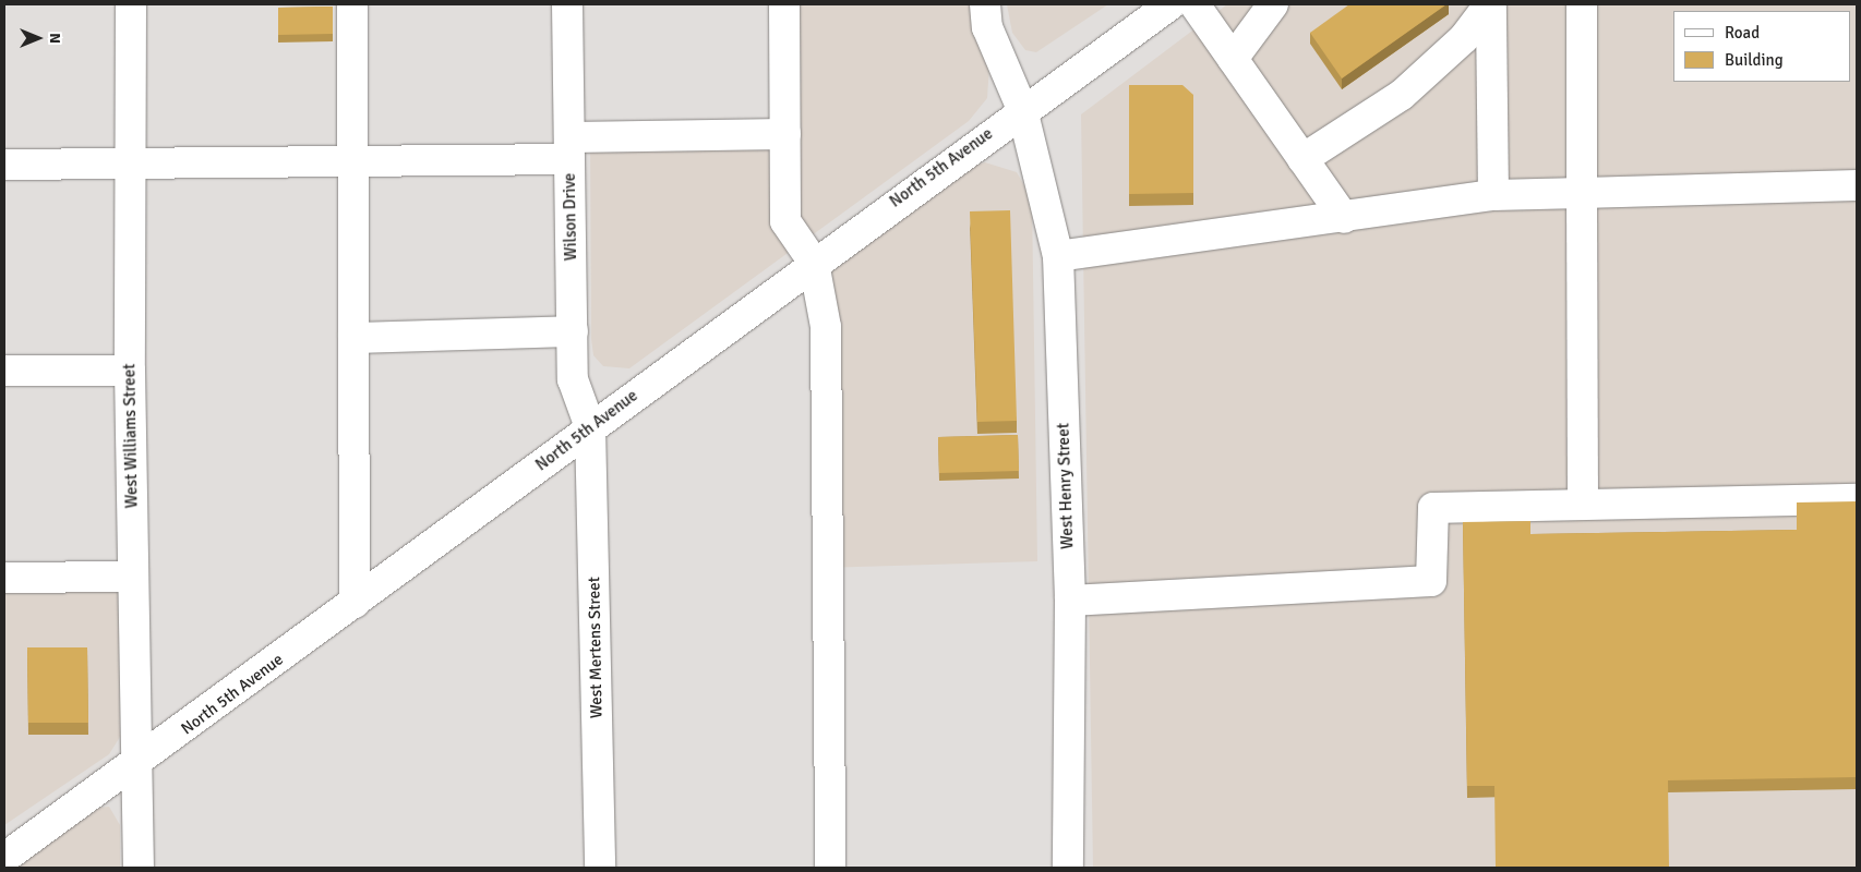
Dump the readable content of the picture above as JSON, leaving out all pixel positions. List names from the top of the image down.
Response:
{
  "streets": {
    "street": [
      "North 5th Avenue",
      "Wilson Drive",
      "West Williams Street",
      "West Henry Street",
      "West Mertens Street"
    ]
  },
  "crossings": [
    ["North 5th Avenue", "Wilson Drive"],
    ["North 5th Avenue", "West Williams Street"],
    ["North 5th Avenue", "West Henry Street"],
    ["North 5th Avenue", "West Mertens Street"],
    ["Wilson Drive", "West Mertens Street"]
  ],
  "legend": ["Road", "Building"],
  "north": "right"
}
